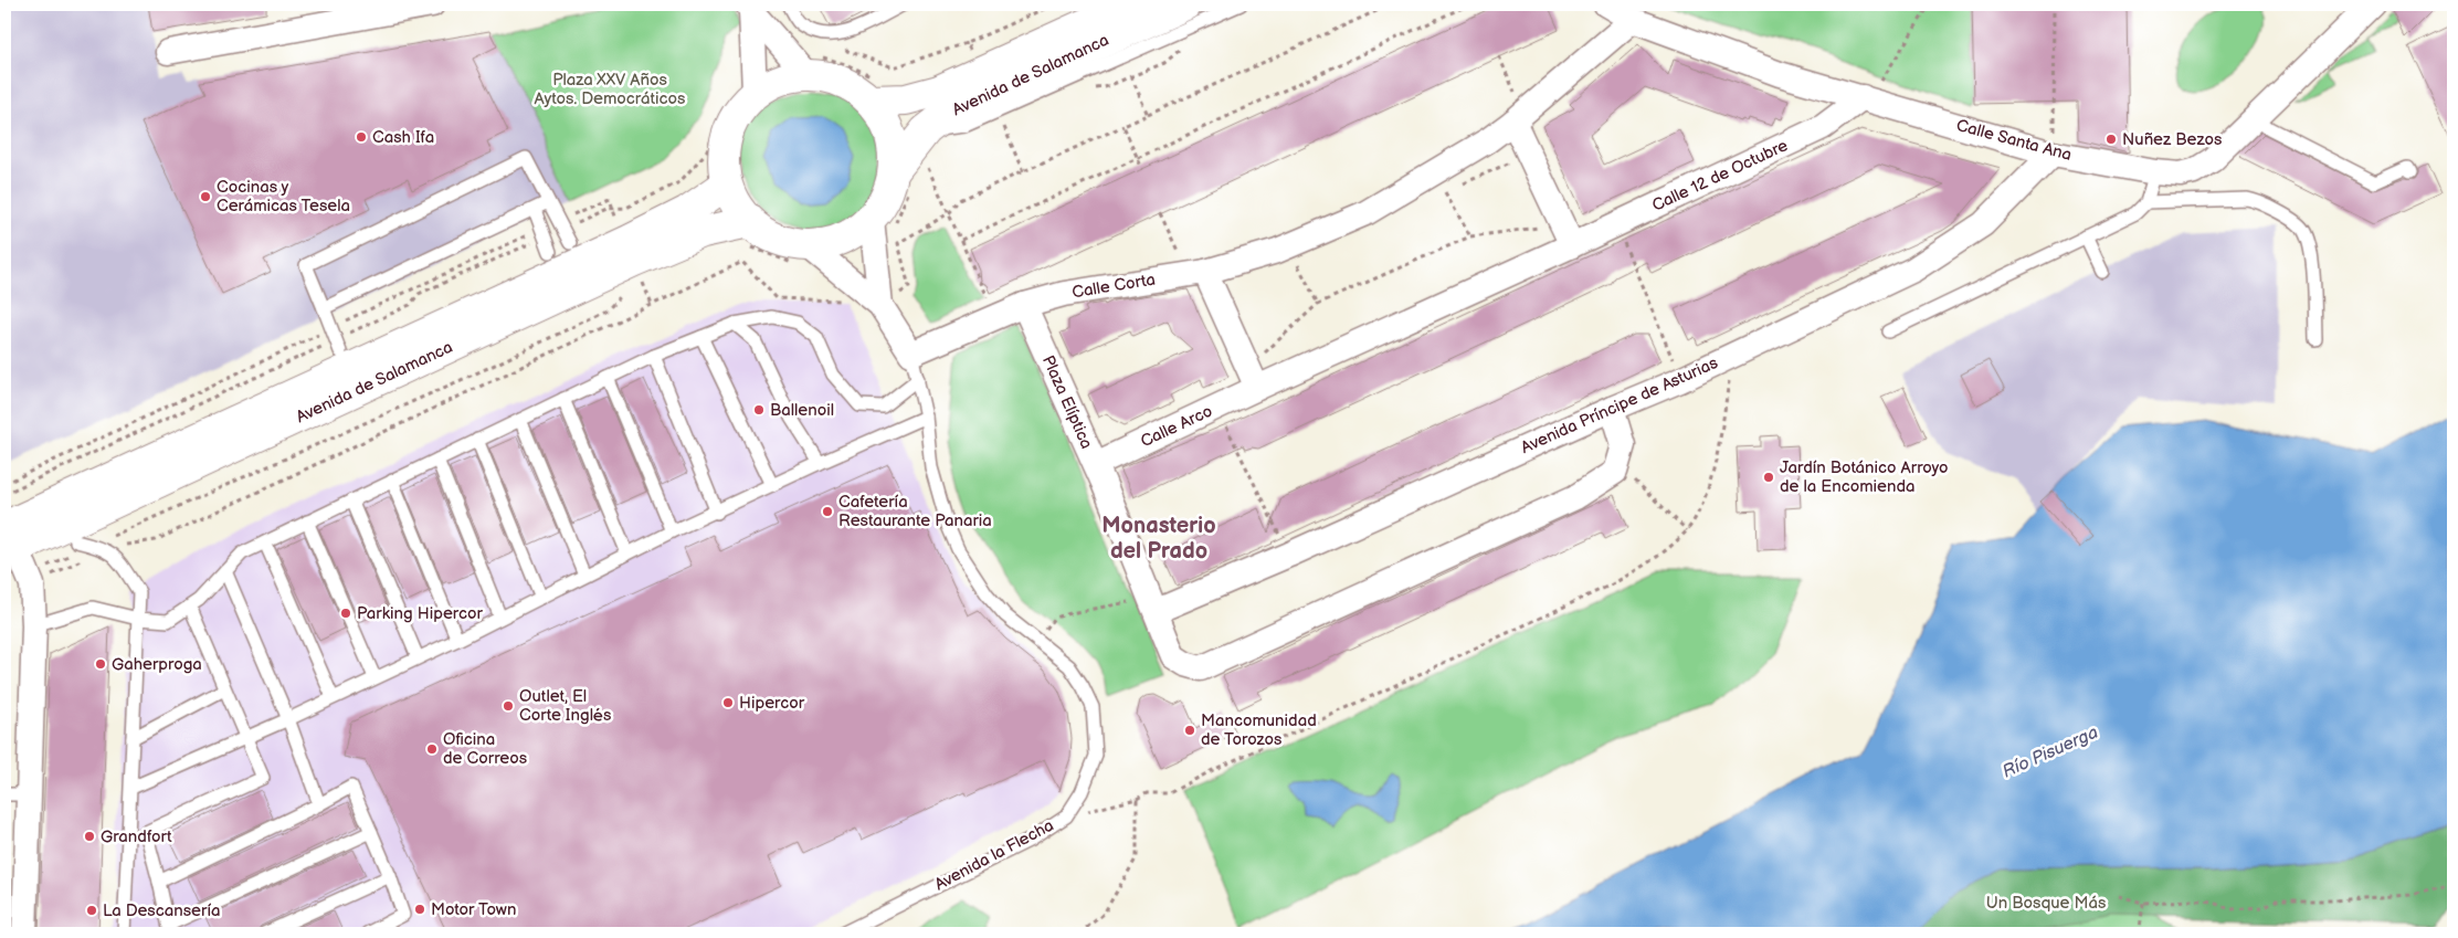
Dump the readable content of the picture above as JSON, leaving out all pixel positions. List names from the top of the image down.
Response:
{
  "streets": {
    "highway": ["Avenida de Salamanca"],
    "street": [
      "Calle Santa Ana",
      "Calle 12 de Octubre",
      "Calle Corta",
      "Plaza Elíptica",
      "Avenida Príncipe de Asturias",
      "Calle Arco",
      "Avenida la Flecha"
    ]
  },
  "crossings": [
    ["Avenida de Salamanca", "Avenida la Flecha"],
    ["Calle Santa Ana", "Calle 12 de Octubre"],
    ["Calle Santa Ana", "Calle Corta"],
    ["Calle Santa Ana", "Avenida Príncipe de Asturias"],
    ["Calle 12 de Octubre", "Calle Arco"],
    ["Calle Corta", "Plaza Elíptica"],
    ["Plaza Elíptica", "Avenida Príncipe de Asturias"],
    ["Plaza Elíptica", "Calle Arco"]
  ],
  "districts": ["Monasterio del Prado"],
  "water": ["Río Pisuerga"],
  "parks": ["Plaza XXV Años Aytos. Democráticos", "Un Bosque Más"],
  "places": [
    "Cash Ifa",
    "Nuñez Bezos",
    "Cocinas y Cerámicas Tesela",
    "Ballenoil",
    "Jardín Botánico Arroyo de la Encomienda",
    "Cafetería Restaurante Panaria",
    "Parking Hipercor",
    "Gaherproga",
    "Hipercor",
    "Outlet, El Corte Inglés",
    "Mancomunidad de Torozos",
    "Oficina de Correos",
    "Grandfort",
    "Motor Town",
    "La Descansería"
  ]
}
